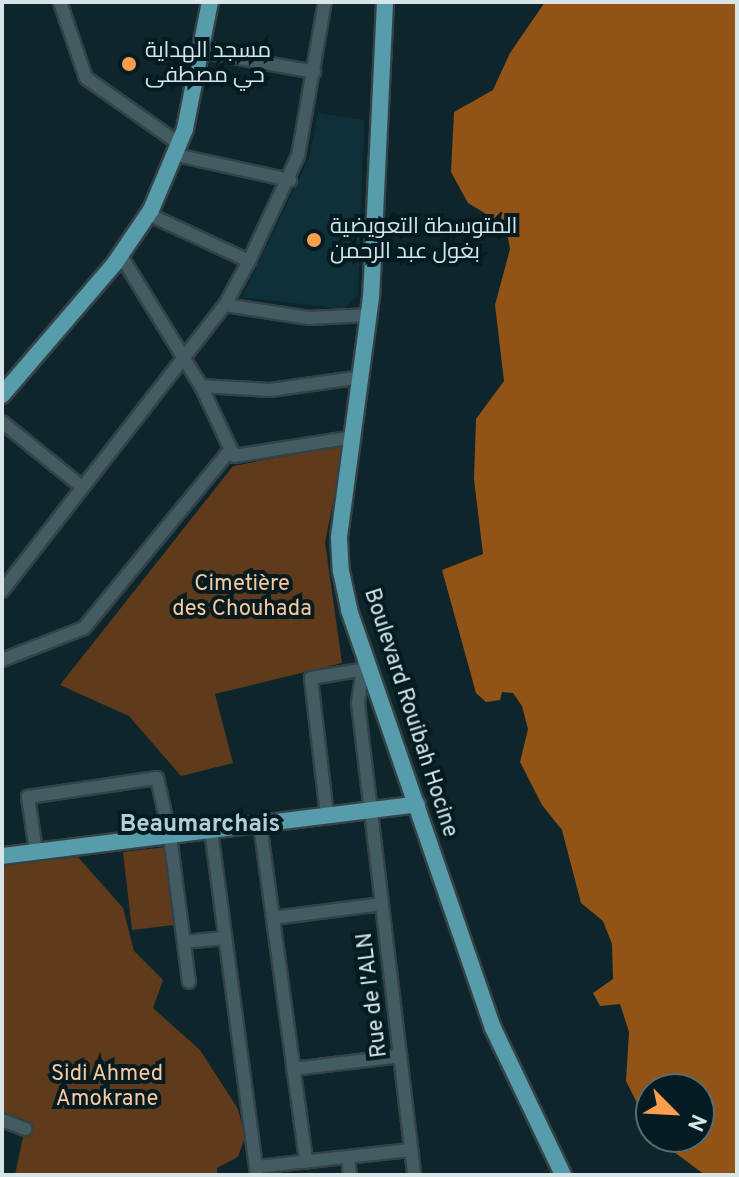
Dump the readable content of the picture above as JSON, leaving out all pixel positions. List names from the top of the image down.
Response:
{
  "streets": {
    "main road": ["Boulevard Rouibah Hocine"],
    "street": ["Rue de l'ALN"]
  },
  "crossings": [
    ["Boulevard Rouibah Hocine", "Rue de l'ALN"]
  ],
  "districts": ["Beaumarchais"],
  "parks": ["Cimetière des Chouhada", "Sidi Ahmed Amokrane"],
  "places": ["مسجد الهداية حي مصطفى", "المتوسطة التعويضية بغول عبد الرحمن"],
  "north": "bottom right"
}
